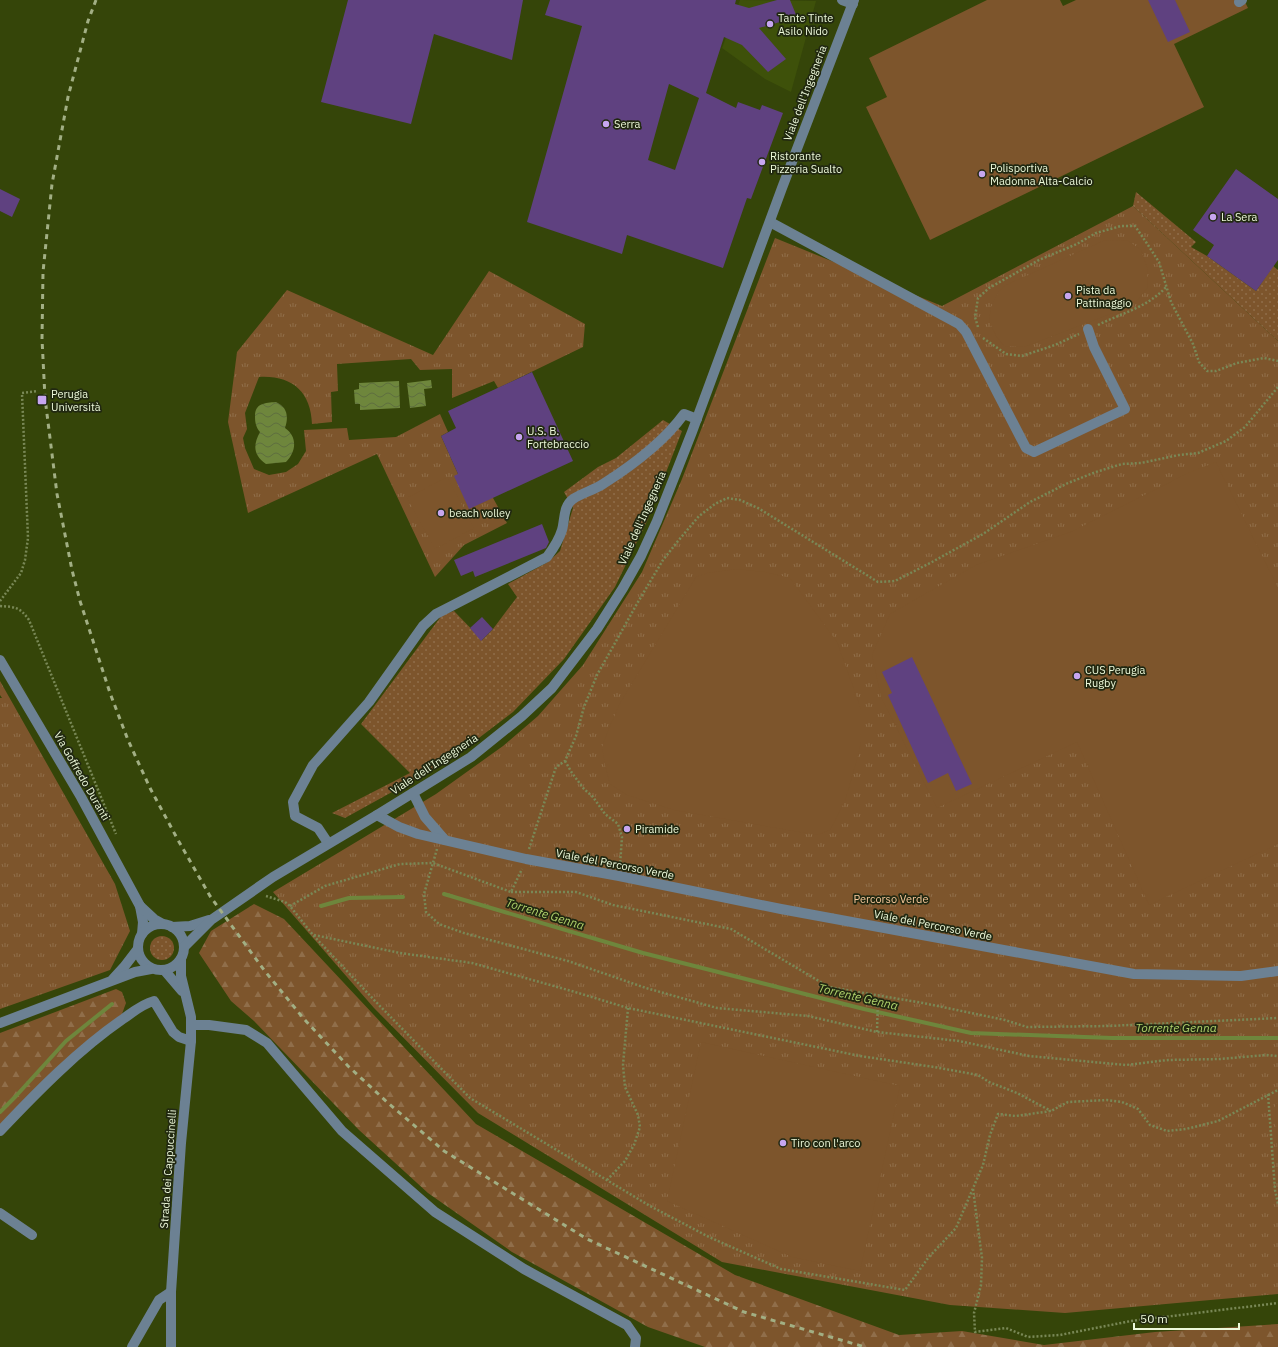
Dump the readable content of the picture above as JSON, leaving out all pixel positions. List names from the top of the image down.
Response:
{
  "streets": {
    "street": [
      "Viale dell'Ingegneria",
      "Via Goffredo Duranti",
      "Viale del Percorso Verde",
      "Strada dei Cappuccinelli"
    ]
  },
  "crossings": [
    ["Viale dell'Ingegneria", "Via Goffredo Duranti"],
    ["Viale dell'Ingegneria", "Viale del Percorso Verde"],
    ["Viale dell'Ingegneria", "Strada dei Cappuccinelli"],
    ["Via Goffredo Duranti", "Strada dei Cappuccinelli"]
  ],
  "water": ["Torrente Genna"],
  "parks": ["Percorso Verde"],
  "places": {
    "other": [
      "Tante Tinte Asilo Nido",
      "Serra",
      "Ristorante Pizzeria Sualto",
      "Polisportiva Madonna Alta-Calcio",
      "La Sera",
      "Pista da Pattinaggio",
      "U.S. B. Fortebraccio",
      "beach volley",
      "CUS Perugia Rugby",
      "Piramide",
      "Tiro con l'arco"
    ],
    "transit": ["Perugia Università"]
  },
  "scale_bar": "50 m"
}
